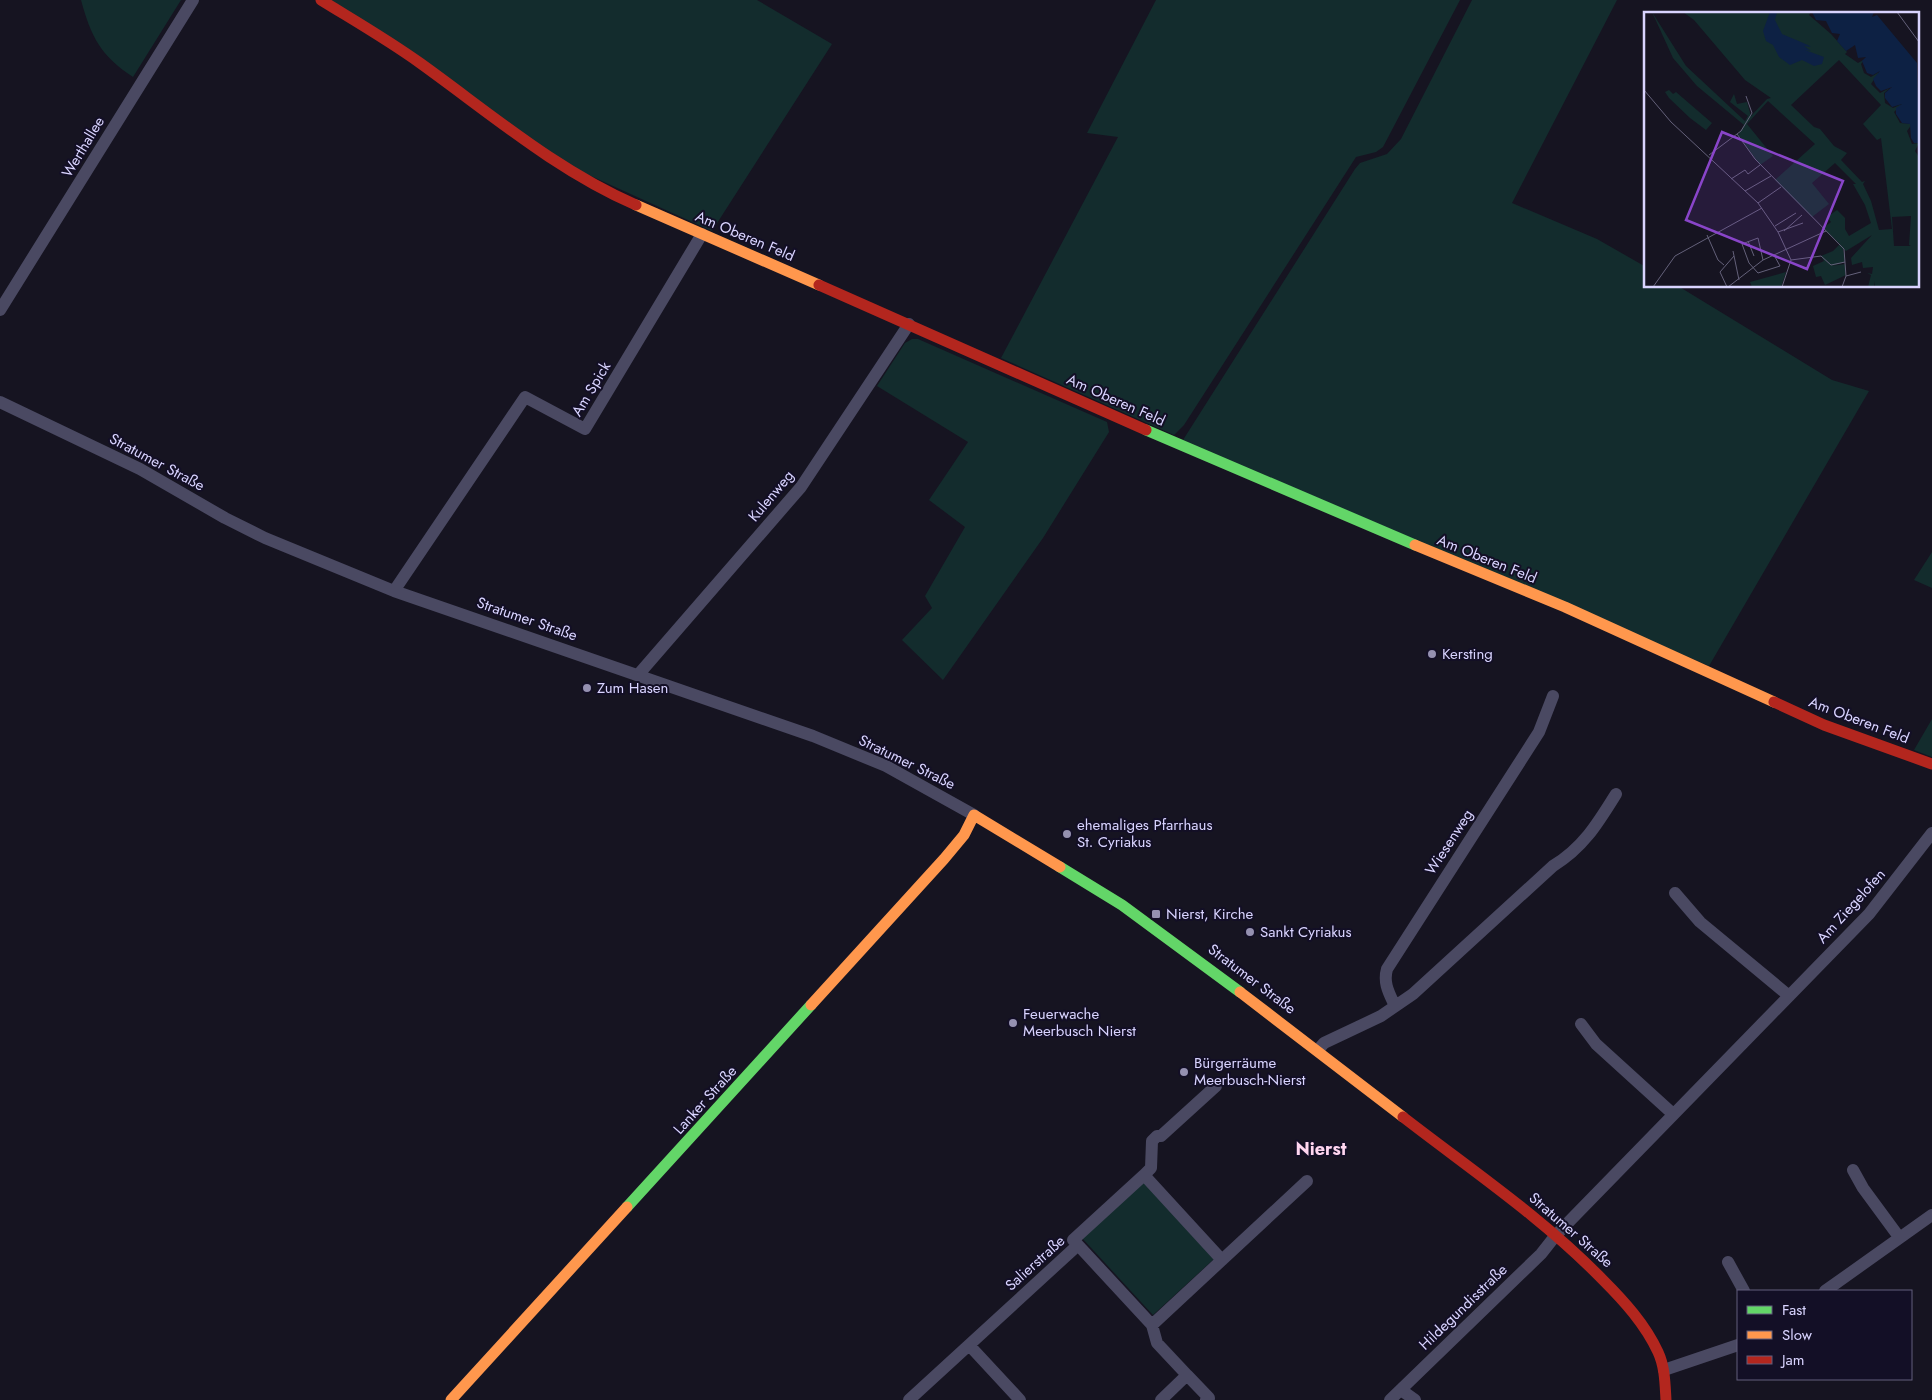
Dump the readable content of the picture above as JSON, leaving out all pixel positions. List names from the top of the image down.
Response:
{
  "streets": {
    "street": [
      "Werthallee",
      "Am Oberen Feld",
      "Am Spick",
      "Stratumer Straße",
      "Kulenweg",
      "Wiesenweg",
      "Am Ziegelofen",
      "Lanker Straße",
      "Salierstraße",
      "Hildegundisstraße"
    ]
  },
  "crossings": [
    ["Am Oberen Feld", "Am Spick"],
    ["Am Oberen Feld", "Kulenweg"],
    ["Am Spick", "Stratumer Straße"],
    ["Stratumer Straße", "Kulenweg"],
    ["Stratumer Straße", "Am Ziegelofen"],
    ["Stratumer Straße", "Lanker Straße"],
    ["Stratumer Straße", "Hildegundisstraße"],
    ["Am Ziegelofen", "Hildegundisstraße"]
  ],
  "districts": ["Nierst"],
  "places": {
    "other": [
      "Kersting",
      "Zum Hasen",
      "ehemaliges Pfarrhaus St. Cyriakus",
      "Sankt Cyriakus",
      "Feuerwache Meerbusch Nierst",
      "Bürgerräume Meerbusch-Nierst"
    ],
    "transit": ["Nierst, Kirche"]
  },
  "legend": ["Fast", "Slow", "Jam"]
}
